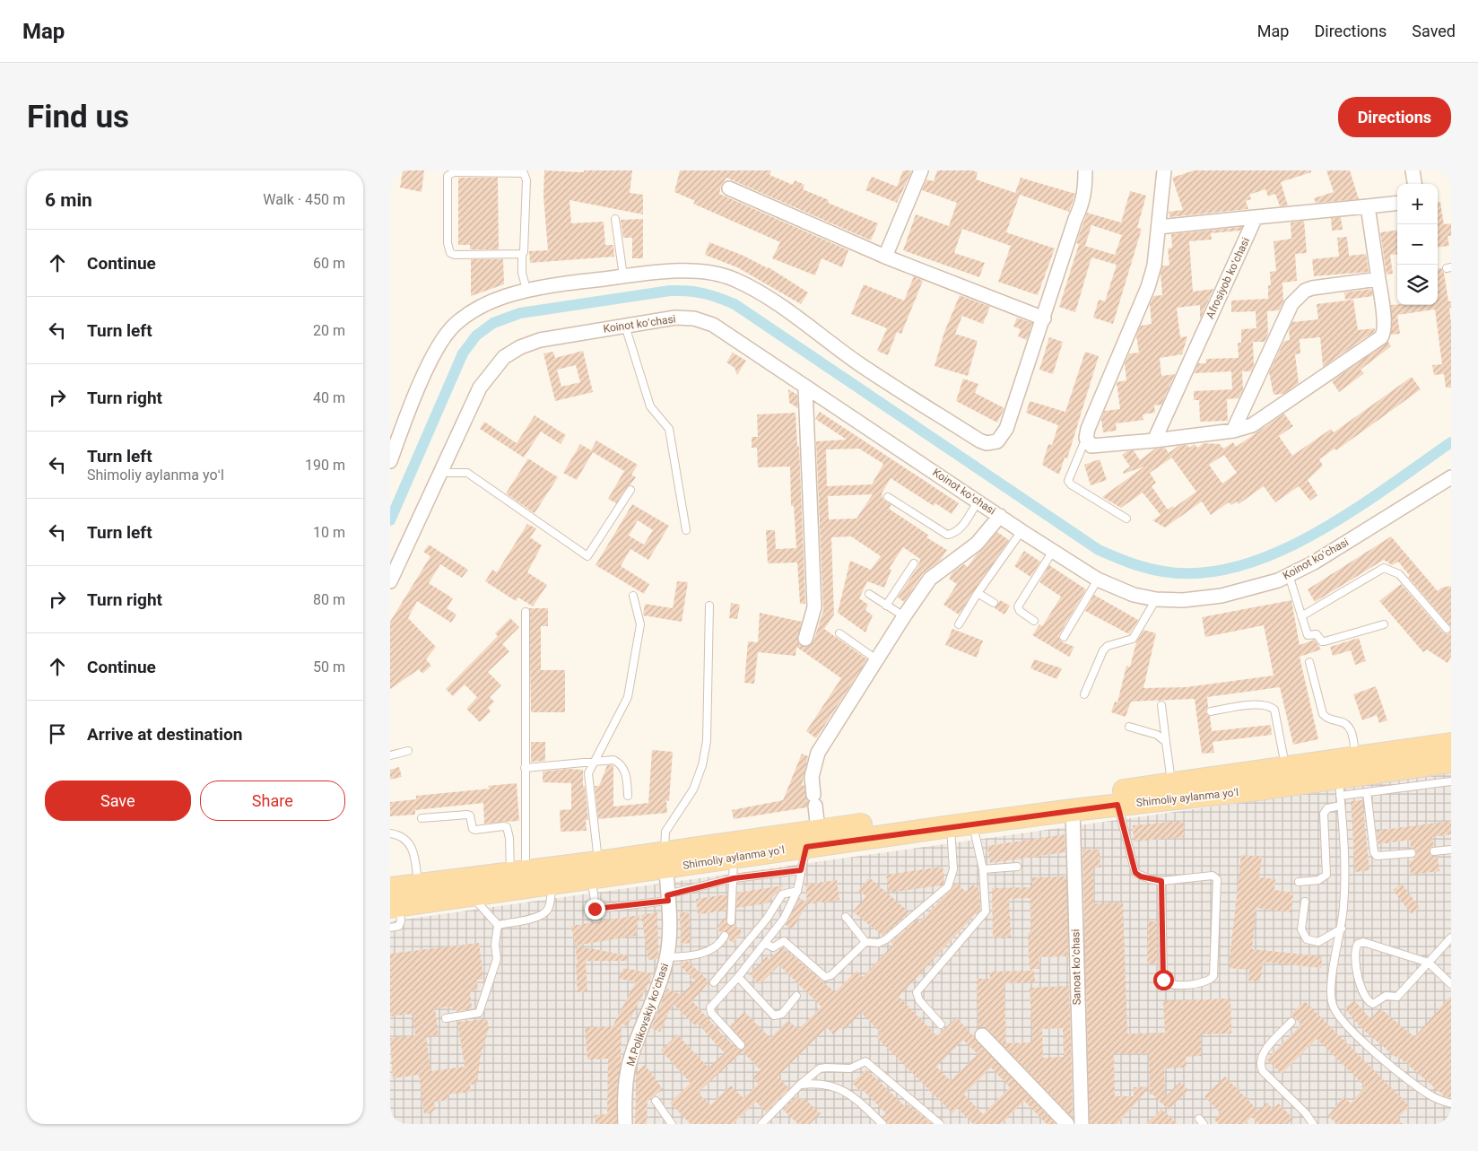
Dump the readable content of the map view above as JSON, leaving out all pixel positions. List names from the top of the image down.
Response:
{
  "streets": {
    "main road": ["Shimoliy aylanma yoʻl"],
    "street": [
      "Afrosiyob koʻchasi",
      "Koinot koʻchasi",
      "Sanoat koʻchasi",
      "M.Polikovskiy koʻchasi"
    ]
  },
  "crossings": [
    ["Koinot koʻchasi", "Shimoliy aylanma yoʻl"],
    ["Shimoliy aylanma yoʻl", "Sanoat koʻchasi"],
    ["Shimoliy aylanma yoʻl", "M.Polikovskiy koʻchasi"]
  ],
  "page": {
    "header": "Map",
    "nav": ["Map", "Directions", "Saved"],
    "buttons": [
      "Directions",
      ["Save", "Share"]
    ],
    "title": "Find us",
    "heading": ["6 min", "Walk · 450 m"],
    "map_buttons": ["+", "−"],
    "list": [
      ["Continue", "60 m"],
      ["Turn left", "20 m"],
      ["Turn right", "40 m"],
      ["Turn left", "Shimoliy aylanma yoʻl", "190 m"],
      ["Turn left", "10 m"],
      ["Turn right", "80 m"],
      ["Continue", "50 m"],
      "Arrive at destination"
    ]
  }
}
